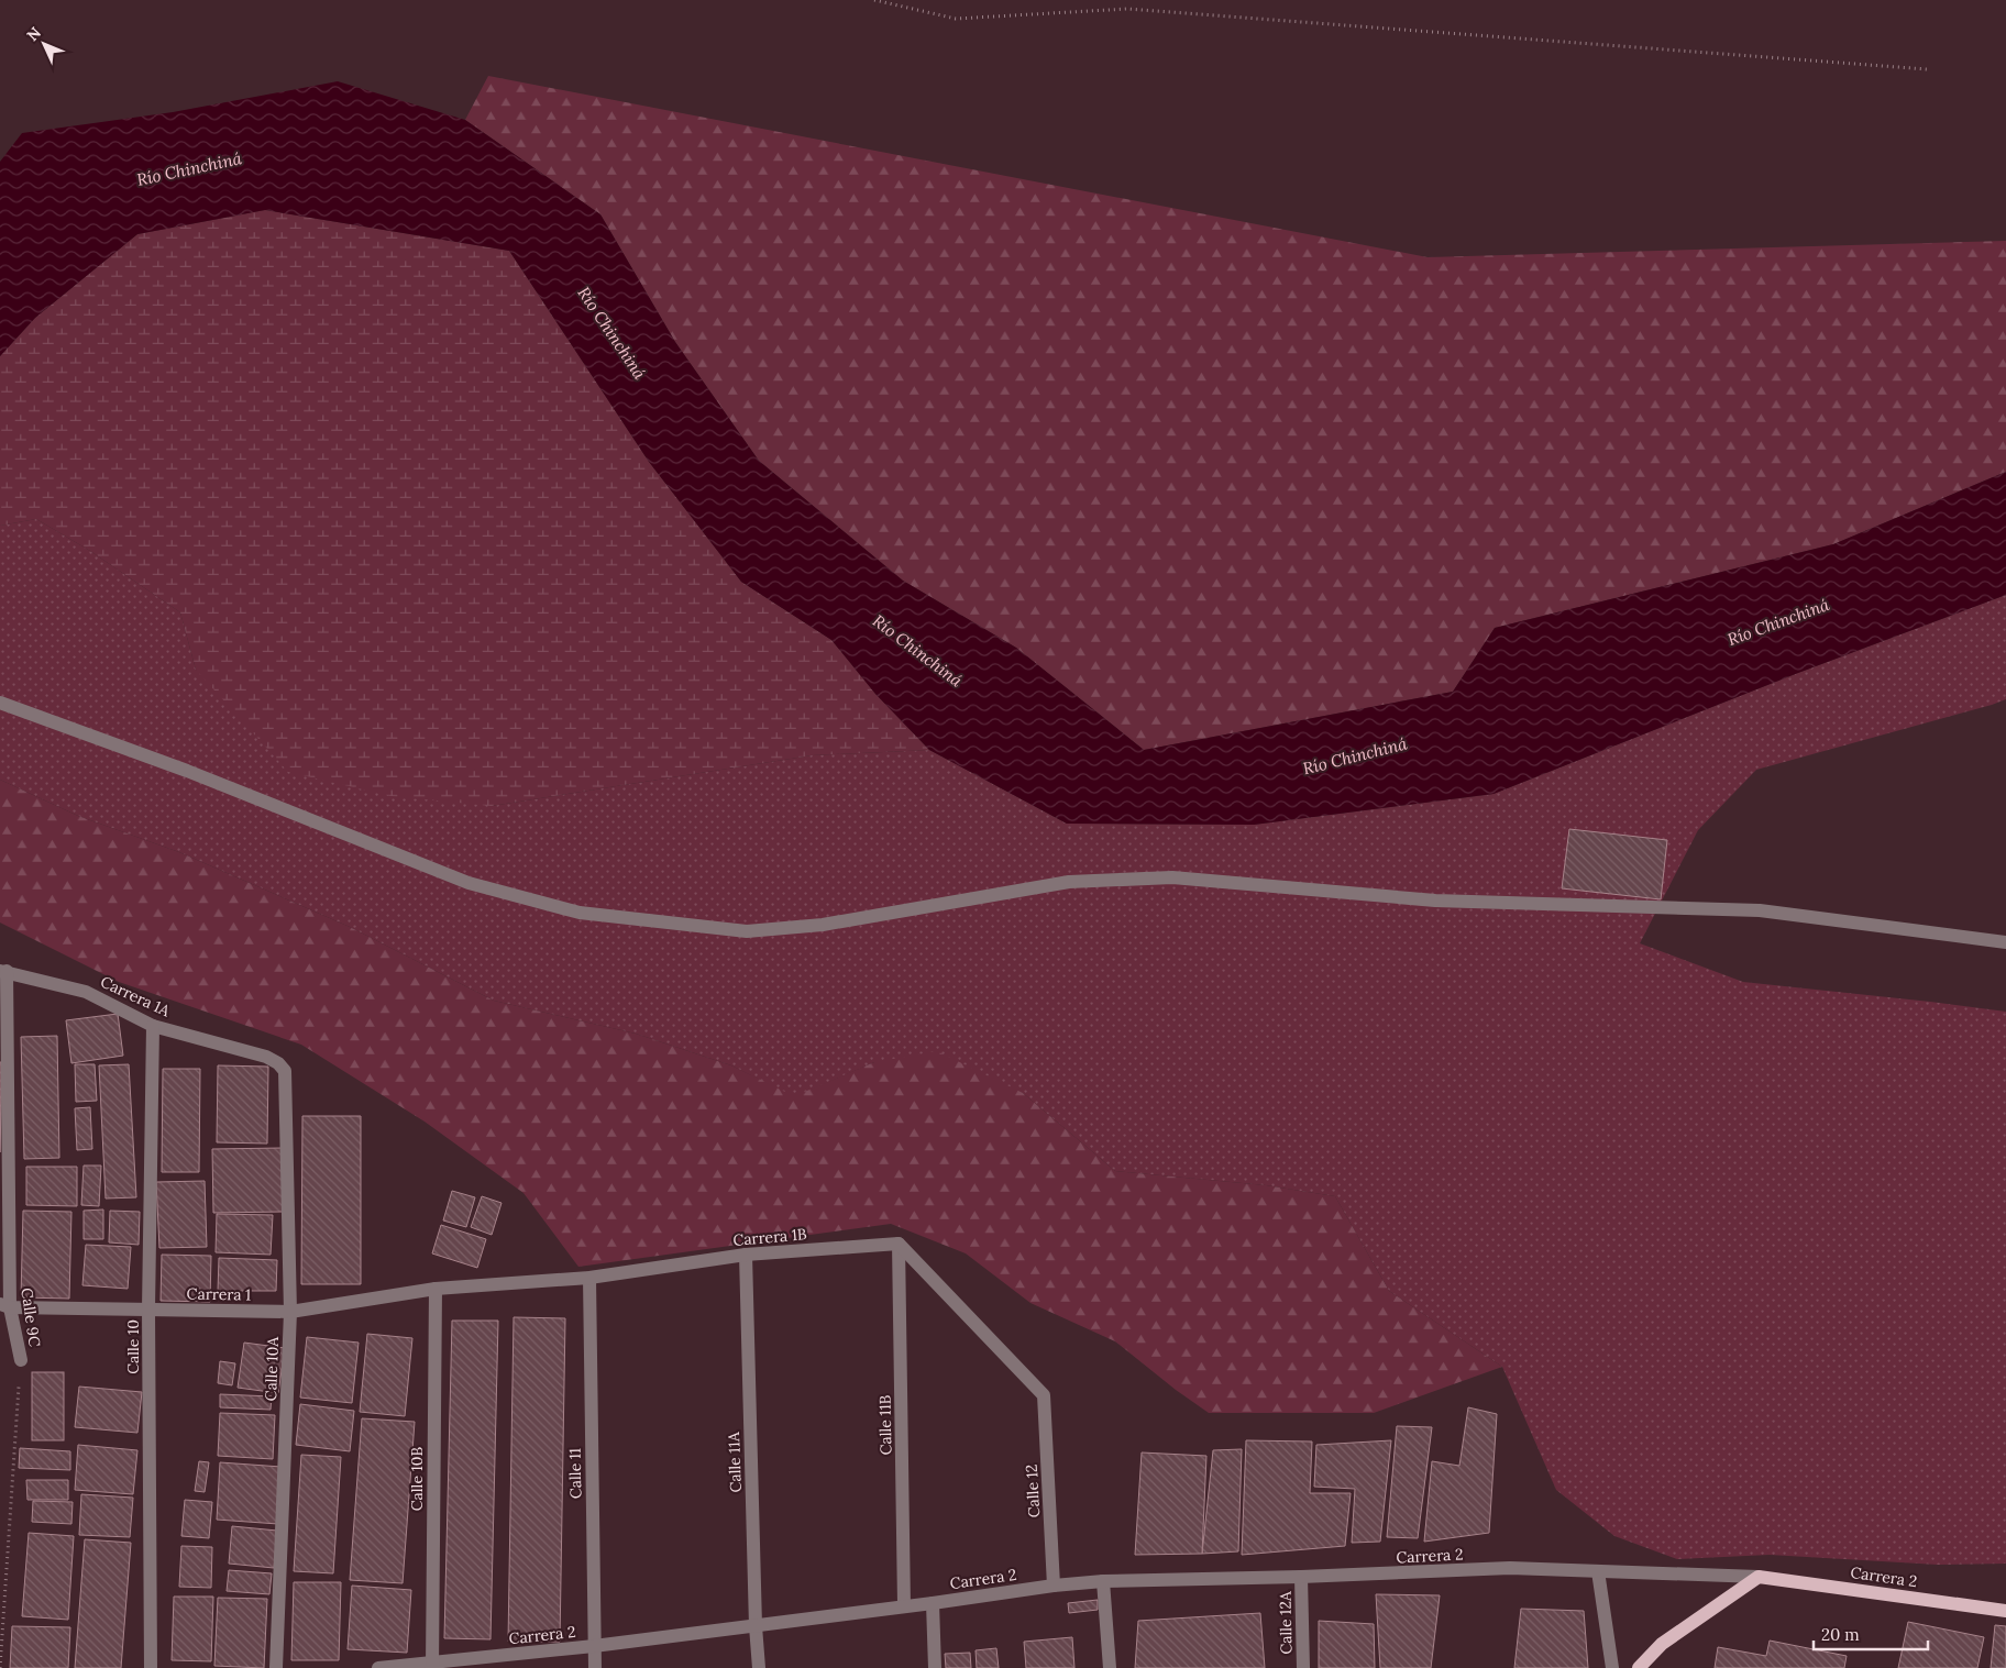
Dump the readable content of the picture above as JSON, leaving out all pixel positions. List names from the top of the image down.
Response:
{
  "streets": {
    "main road": ["Carrera 2"],
    "street": [
      "Carrera 1A",
      "Carrera 1B",
      "Carrera 1",
      "Calle 9C",
      "Calle 10",
      "Calle 10A",
      "Calle 11B",
      "Calle 11A",
      "Calle 11",
      "Calle 10B",
      "Calle 12",
      "Calle 12A"
    ]
  },
  "crossings": [
    ["Carrera 1A", "Calle 9C"],
    ["Carrera 1A", "Calle 10"],
    ["Carrera 1A", "Calle 10A"],
    ["Carrera 1B", "Carrera 1"],
    ["Carrera 1B", "Calle 11B"],
    ["Carrera 1B", "Calle 11A"],
    ["Carrera 1B", "Calle 11"],
    ["Carrera 1B", "Calle 10B"],
    ["Carrera 1B", "Calle 12"],
    ["Carrera 1", "Calle 9C"],
    ["Carrera 1", "Calle 10"],
    ["Carrera 1", "Calle 10A"],
    ["Carrera 1", "Calle 10B"],
    ["Calle 11B", "Calle 12"],
    ["Calle 11B", "Carrera 2"],
    ["Calle 11A", "Carrera 2"],
    ["Calle 11", "Carrera 2"],
    ["Calle 10B", "Carrera 2"],
    ["Calle 12", "Carrera 2"],
    ["Carrera 2", "Calle 12A"]
  ],
  "water": ["Río Chinchiná"],
  "scale_bar": "20 m",
  "north": "top left"
}
